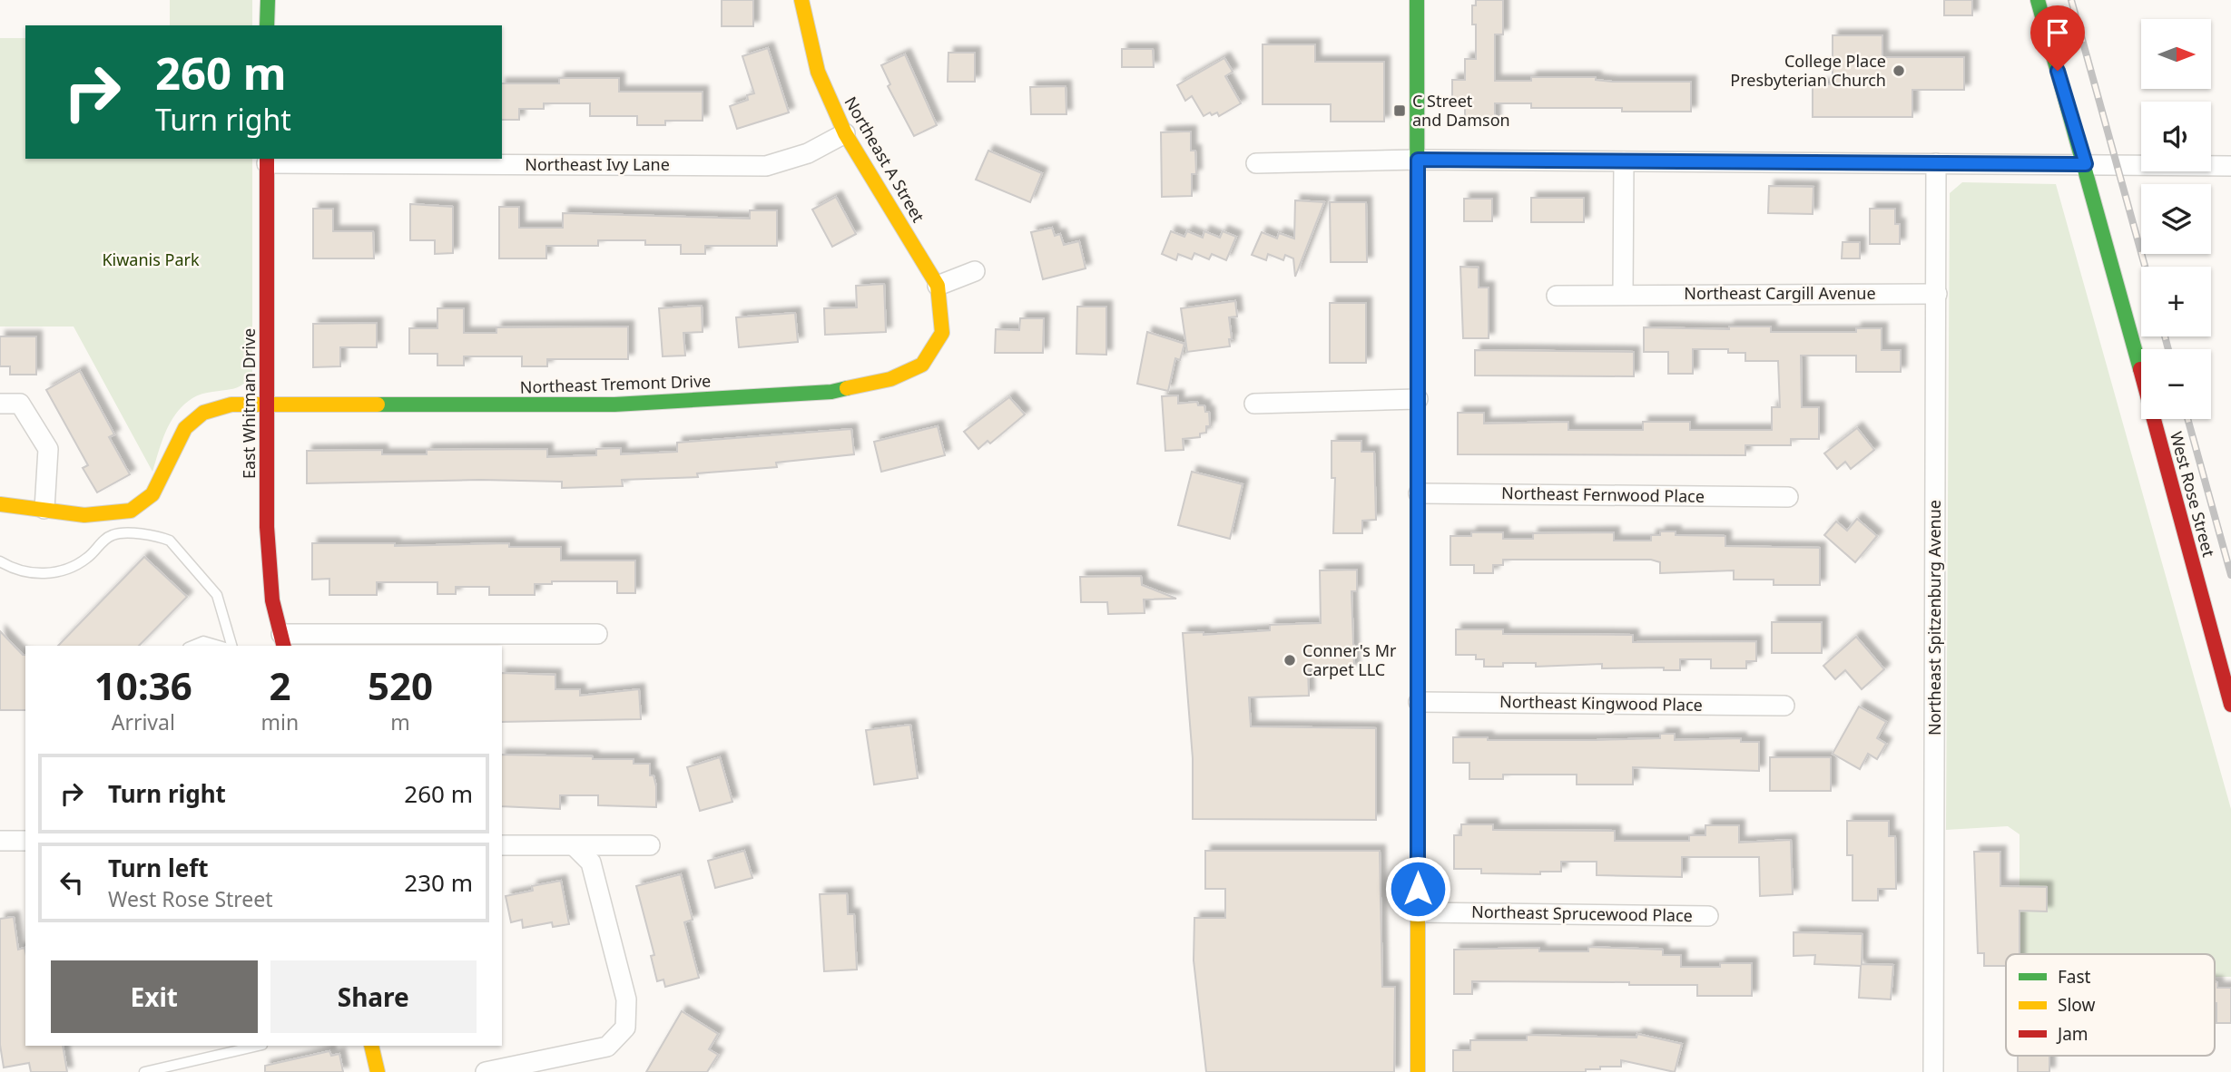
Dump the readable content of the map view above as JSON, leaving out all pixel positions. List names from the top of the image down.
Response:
{
  "streets": {
    "street": [
      "Northeast A Street",
      "Northeast Ivy Lane",
      "Northeast Cargill Avenue",
      "Northeast Tremont Drive",
      "East Whitman Drive",
      "West Rose Street",
      "Northeast Fernwood Place",
      "Northeast Spitzenburg Avenue",
      "Northeast Kingwood Place",
      "Northeast Sprucewood Place"
    ]
  },
  "crossings": [
    ["Northeast A Street", "Northeast Ivy Lane"],
    ["Northeast A Street", "Northeast Tremont Drive"],
    ["Northeast Ivy Lane", "East Whitman Drive"],
    ["Northeast Cargill Avenue", "Northeast Spitzenburg Avenue"],
    ["Northeast Tremont Drive", "East Whitman Drive"]
  ],
  "parks": ["Kiwanis Park"],
  "places": {
    "other": ["College Place Presbyterian Church", "Conner's Mr Carpet LLC"],
    "transit": ["C Street and Damson"]
  },
  "legend": ["Fast", "Slow", "Jam"],
  "north": "right",
  "page": {
    "map_buttons": ["+", "−"],
    "turn": ["260 m", "Turn right"],
    "eta": [
      "10:36",
      "Arrival",
      "2",
      "min",
      "520",
      "m"
    ],
    "list": [
      {
        "name": "Turn right",
        "value": "260 m"
      },
      {
        "name": "Turn left",
        "note": "West Rose Street",
        "value": "230 m"
      }
    ],
    "buttons": ["Exit", "Share"]
  }
}
